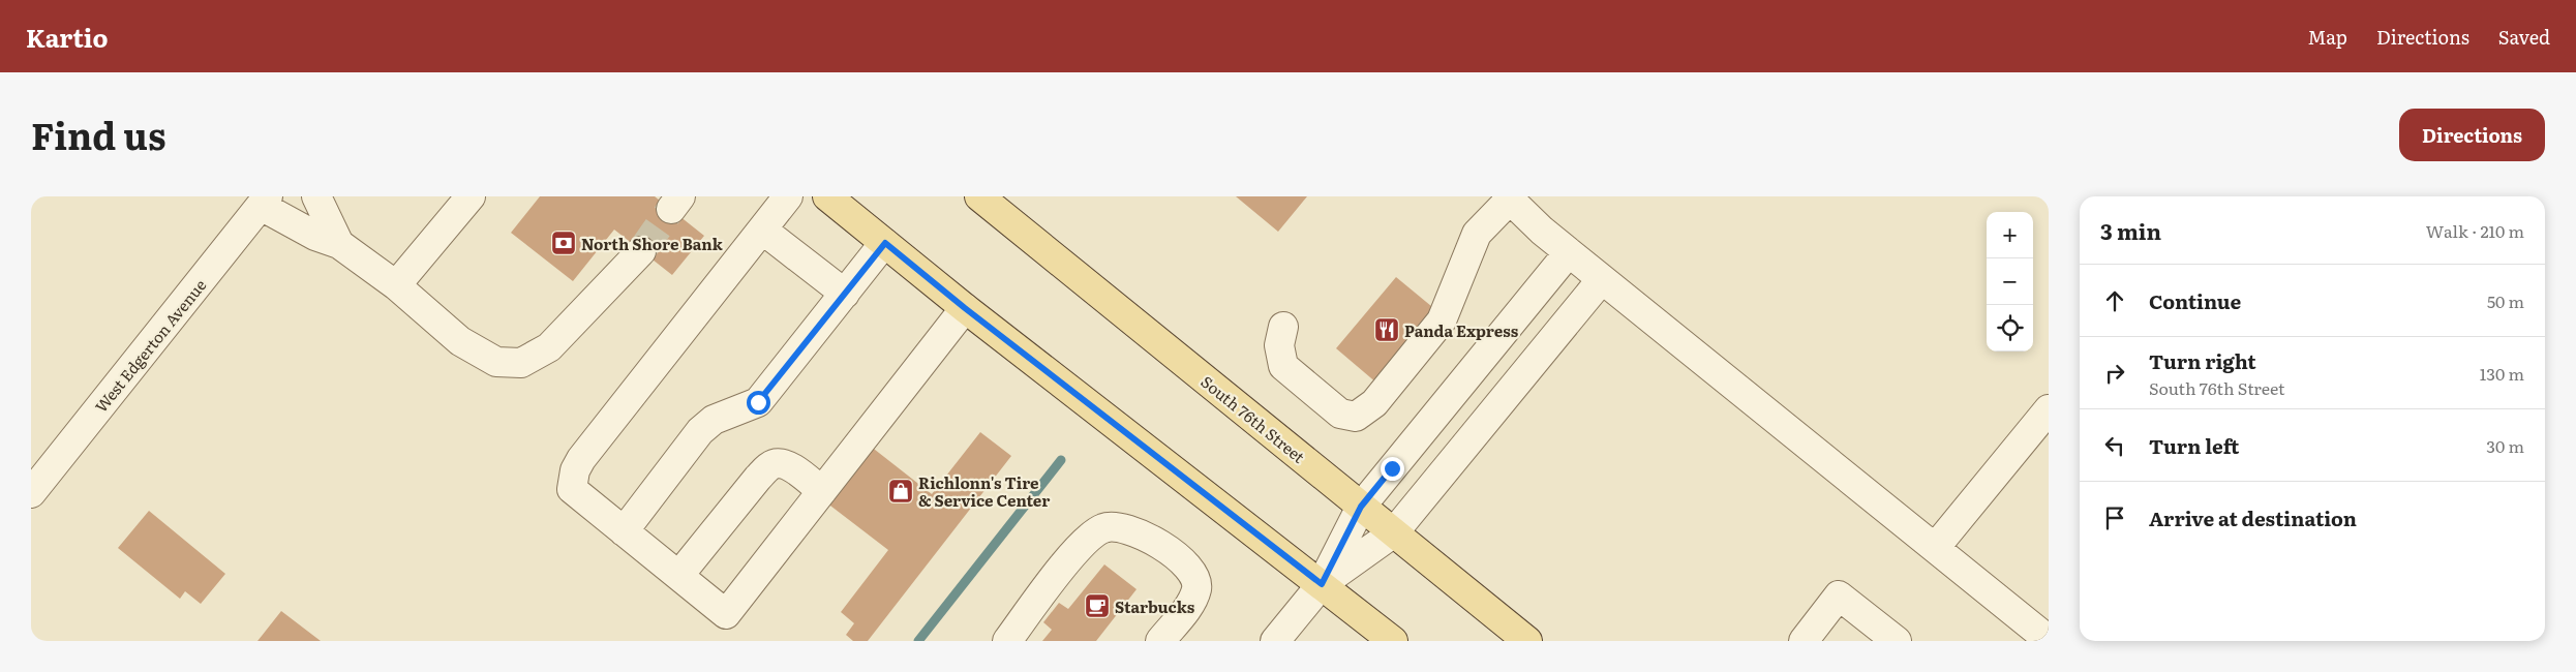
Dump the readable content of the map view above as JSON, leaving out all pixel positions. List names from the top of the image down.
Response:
{
  "streets": {
    "main road": ["South 76th Street"],
    "street": ["West Edgerton Avenue"]
  },
  "places": {
    "bank": ["North Shore Bank"],
    "restaurant": ["Panda Express"],
    "shop": ["Richlonn's Tire & Service Center"],
    "cafe": ["Starbucks"]
  },
  "page": {
    "header": "Kartio",
    "nav": ["Map", "Directions", "Saved"],
    "title": "Find us",
    "buttons": "Directions",
    "heading": ["3 min", "Walk · 210 m"],
    "map_buttons": ["+", "−"],
    "list": [
      ["Continue", "50 m"],
      ["Turn right", "South 76th Street", "130 m"],
      ["Turn left", "30 m"],
      "Arrive at destination"
    ]
  }
}
